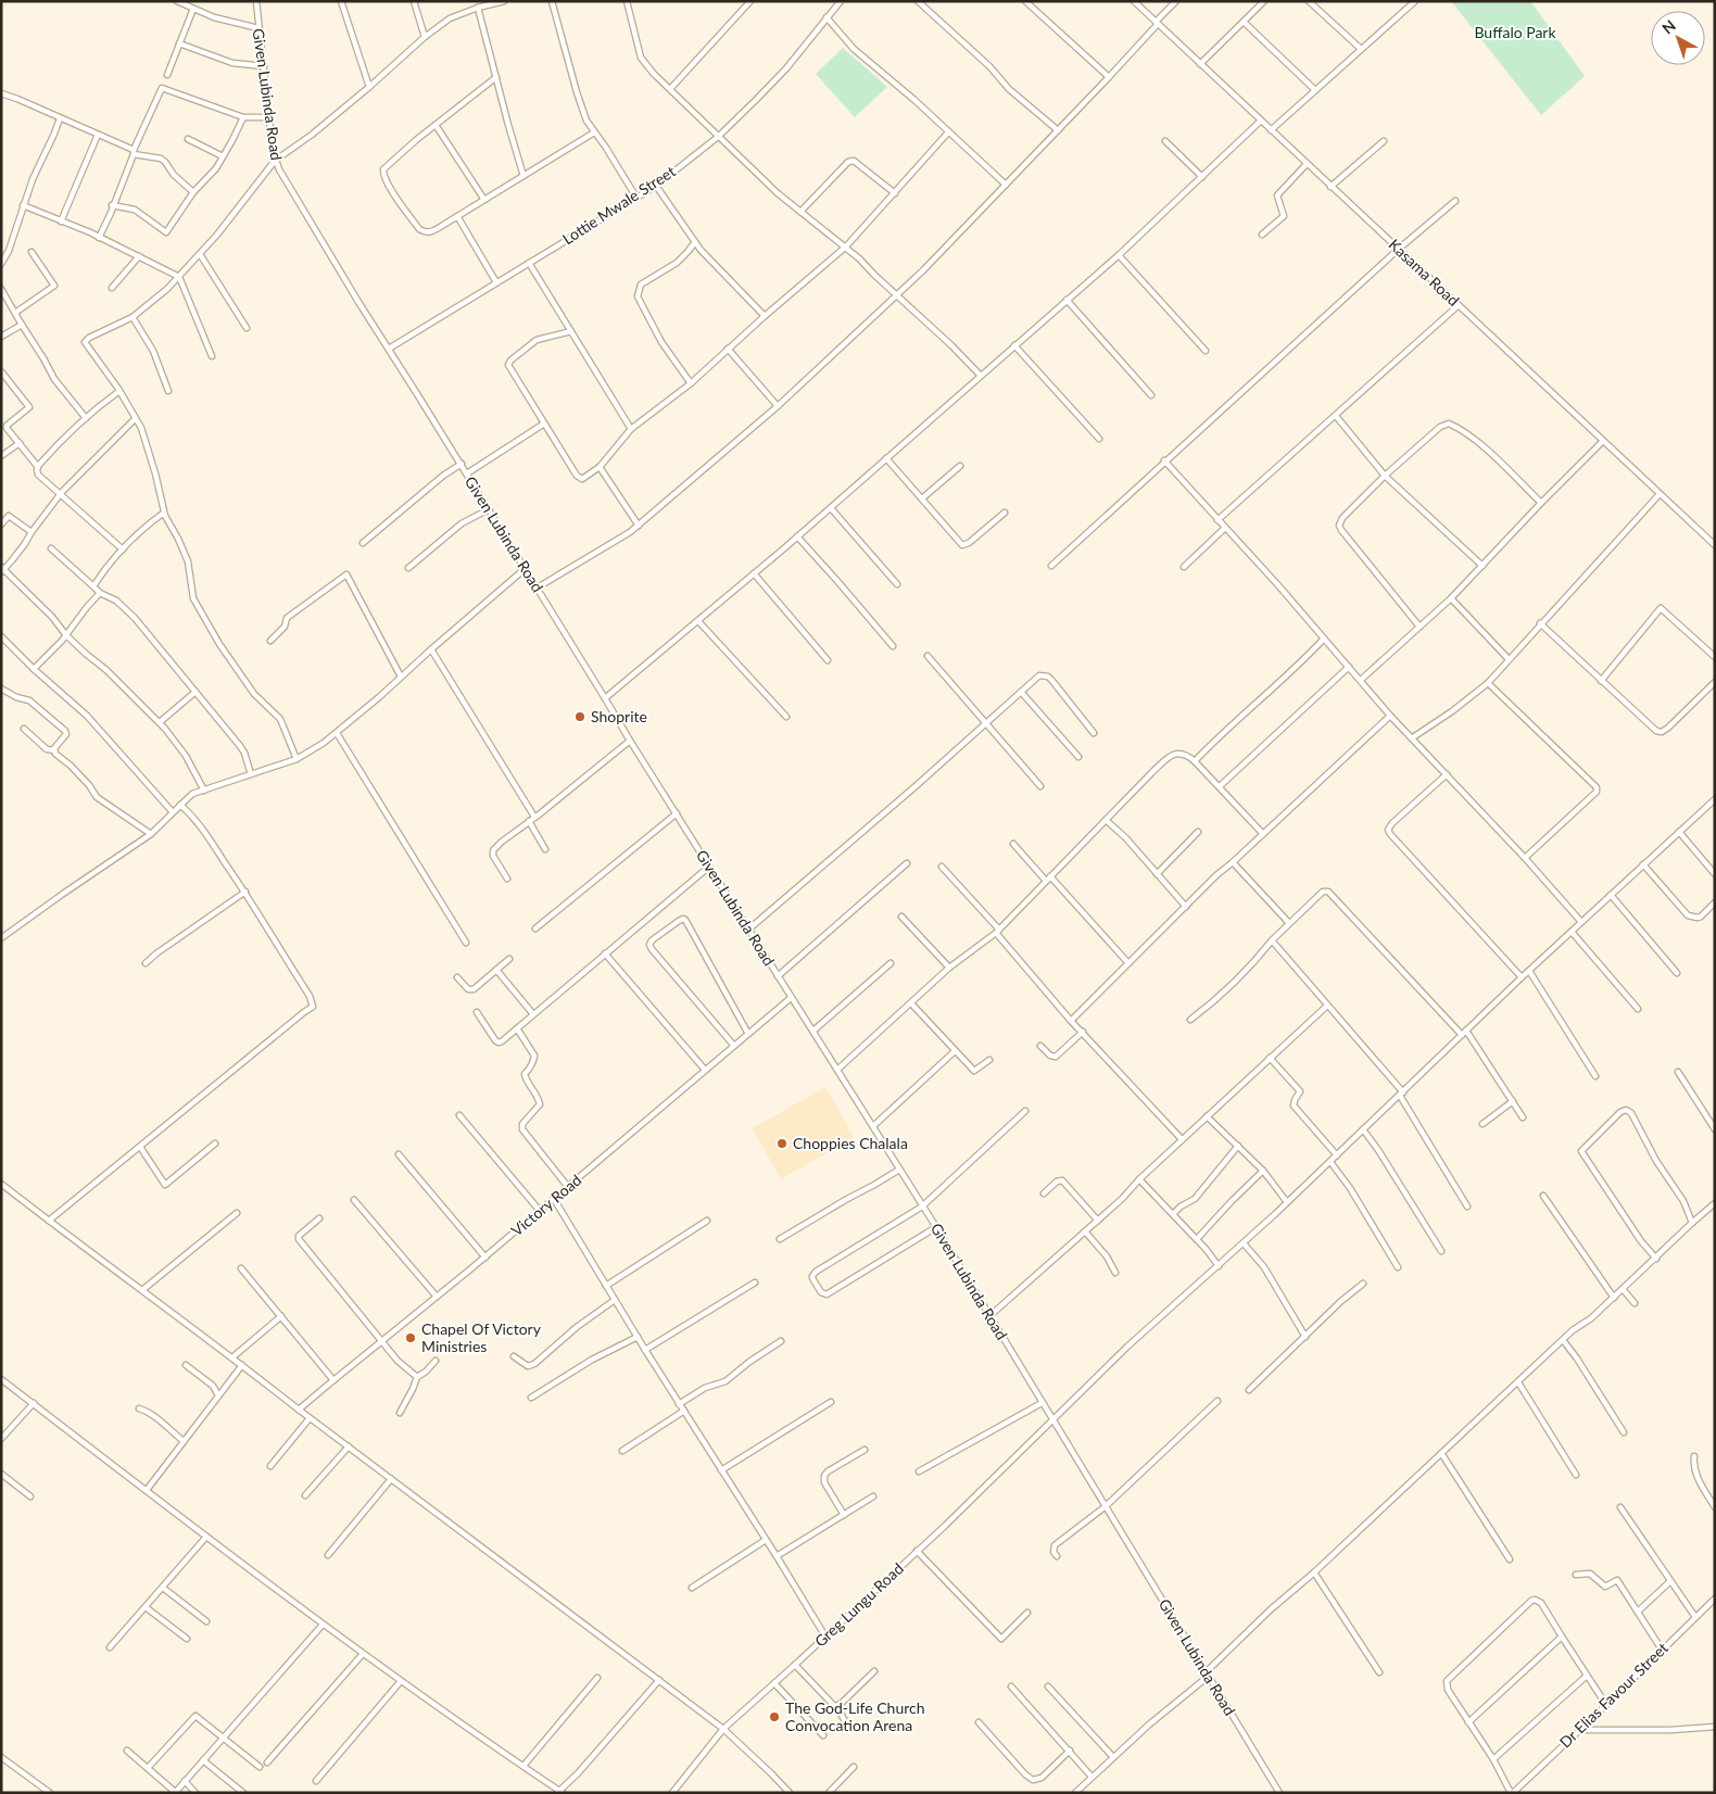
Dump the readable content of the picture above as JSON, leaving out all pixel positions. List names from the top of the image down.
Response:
{
  "streets": {
    "street": [
      "Given Lubinda Road",
      "Lottie Mwale Street",
      "Kasama Road",
      "Victory Road",
      "Greg Lungu Road",
      "Dr Elias Favour Street"
    ]
  },
  "crossings": [
    ["Given Lubinda Road", "Lottie Mwale Street"],
    ["Given Lubinda Road", "Victory Road"],
    ["Given Lubinda Road", "Greg Lungu Road"]
  ],
  "parks": ["Buffalo Park"],
  "places": [
    "Shoprite",
    "Choppies Chalala",
    "Chapel Of Victory Ministries",
    "The God-Life Church Convocation Arena"
  ],
  "north": "top left"
}
